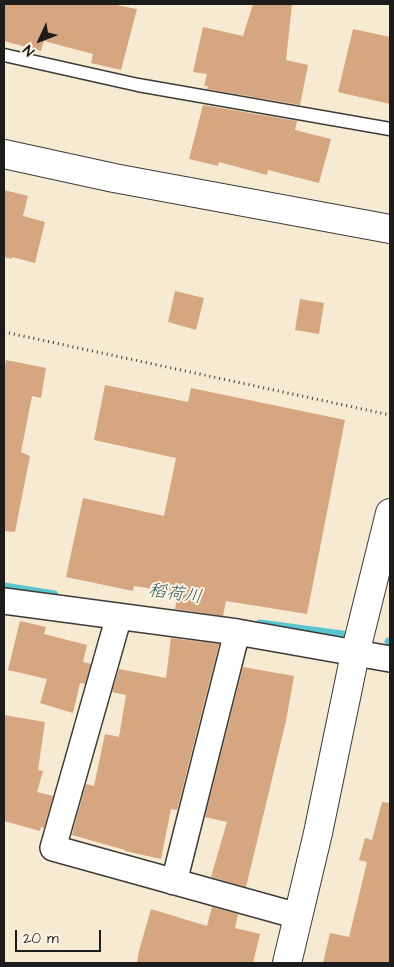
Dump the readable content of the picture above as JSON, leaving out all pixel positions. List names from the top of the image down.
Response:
{
  "water": ["稻荷川"],
  "scale_bar": "20 m",
  "north": "bottom left"
}
